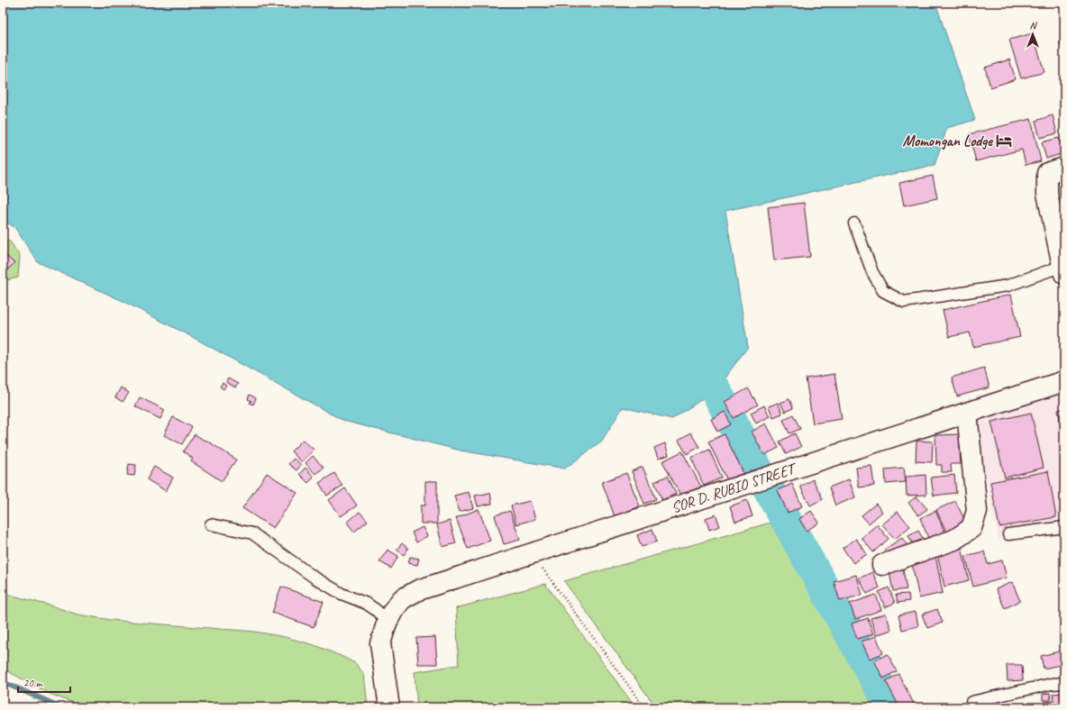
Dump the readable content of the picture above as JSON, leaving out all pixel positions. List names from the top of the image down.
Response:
{
  "streets": {
    "street": ["SOR D. RUBIO STREET"]
  },
  "places": {
    "hotel": ["Momongan Lodge"]
  },
  "scale_bar": "20 m",
  "north": "top"
}
